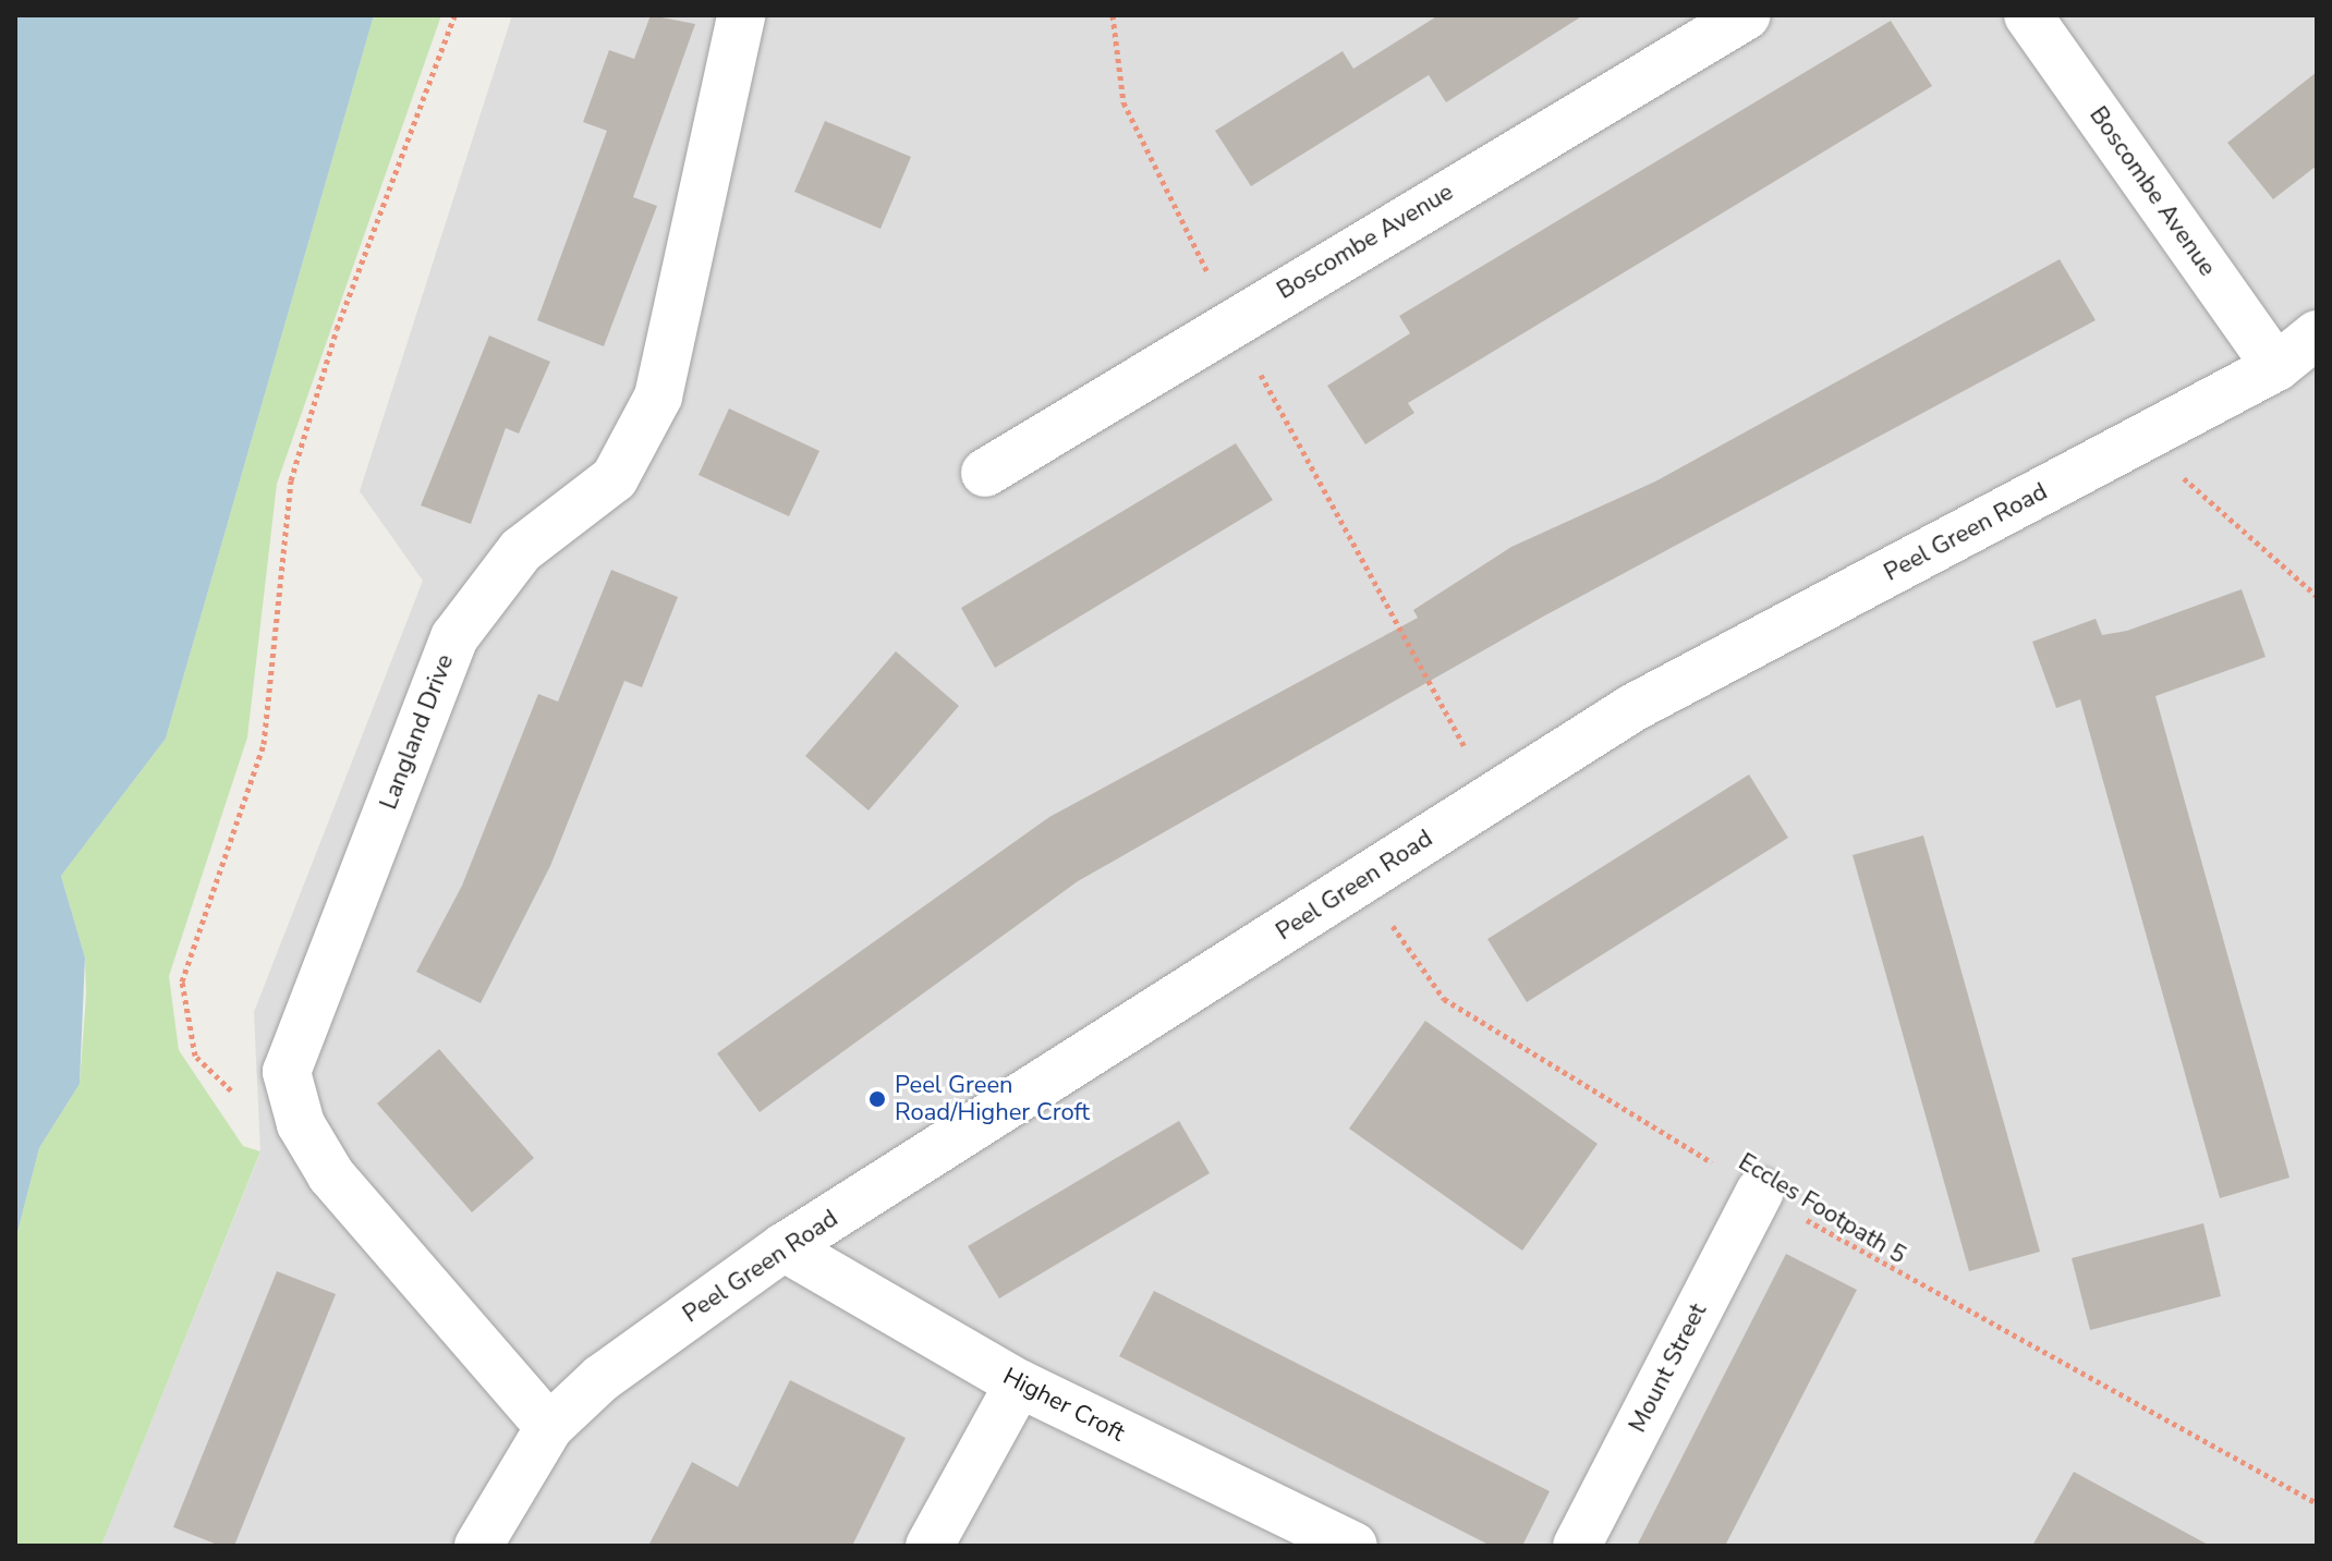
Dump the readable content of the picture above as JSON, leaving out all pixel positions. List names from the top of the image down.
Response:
{
  "streets": {
    "street": [
      "Boscombe Avenue",
      "Peel Green Road",
      "Langland Drive",
      "Mount Street",
      "Higher Croft"
    ],
    "path": ["Eccles Footpath 5"]
  },
  "crossings": [
    ["Boscombe Avenue", "Peel Green Road"],
    ["Peel Green Road", "Langland Drive"],
    ["Peel Green Road", "Eccles Footpath 5"],
    ["Peel Green Road", "Higher Croft"],
    ["Eccles Footpath 5", "Mount Street"]
  ],
  "places": ["Peel Green Road/Higher Croft"]
}
